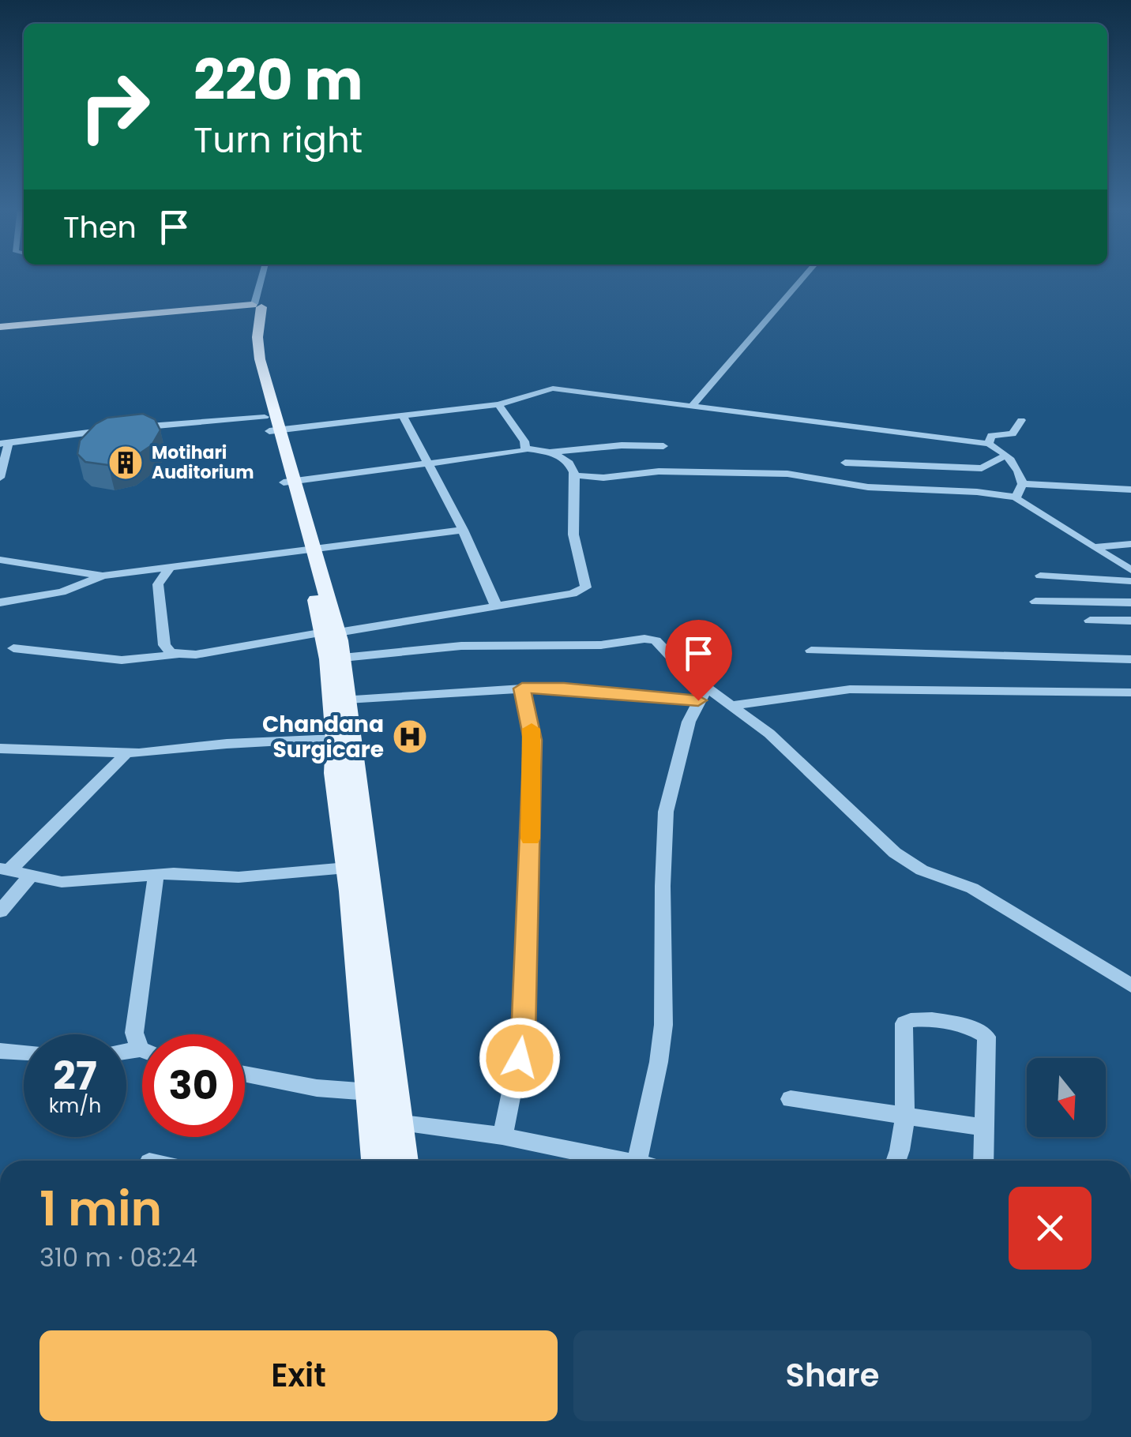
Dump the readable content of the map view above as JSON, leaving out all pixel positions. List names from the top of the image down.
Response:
{
  "places": {
    "building": ["Motihari Auditorium"],
    "hospital": ["Chandana Surgicare"]
  },
  "north": "bottom",
  "page": {
    "turn": ["220 m", "Turn right"],
    "then": "Then",
    "speed": "27 km/h",
    "limit": "30",
    "heading": ["1 min", "310 m · 08:24"],
    "buttons": ["Exit", "Share"]
  }
}
